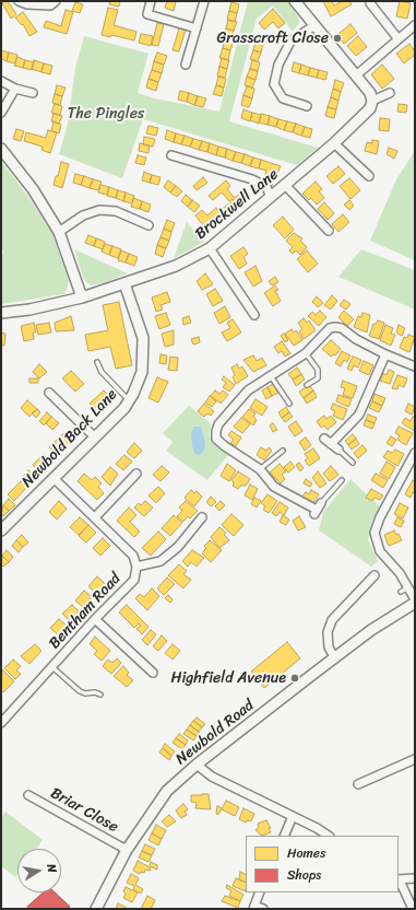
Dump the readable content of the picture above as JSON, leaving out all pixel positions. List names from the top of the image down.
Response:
{
  "streets": {
    "street": [
      "Brockwell Lane",
      "Newbold Back Lane",
      "Bentham Road",
      "Newbold Road",
      "Briar Close"
    ]
  },
  "crossings": [
    ["Brockwell Lane", "Newbold Back Lane"],
    ["Newbold Back Lane", "Bentham Road"],
    ["Newbold Road", "Briar Close"]
  ],
  "parks": ["The Pingles"],
  "places": ["Grasscroft Close", "Highfield Avenue"],
  "legend": ["Homes", "Shops"],
  "north": "right"
}
